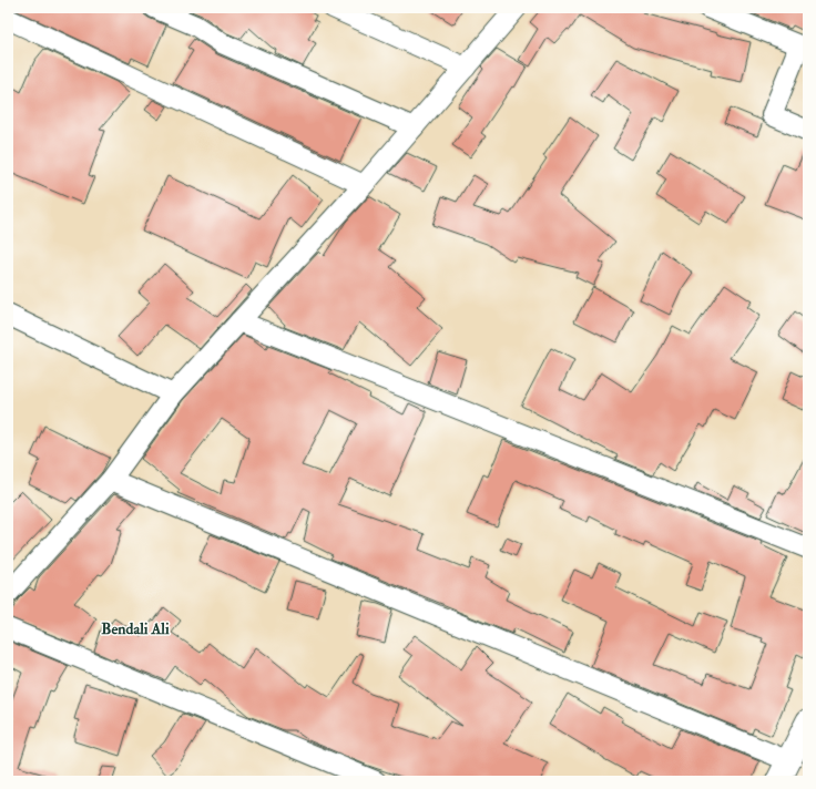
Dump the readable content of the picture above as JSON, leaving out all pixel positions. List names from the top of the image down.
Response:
{
  "districts": ["Bendali Ali"]
}
